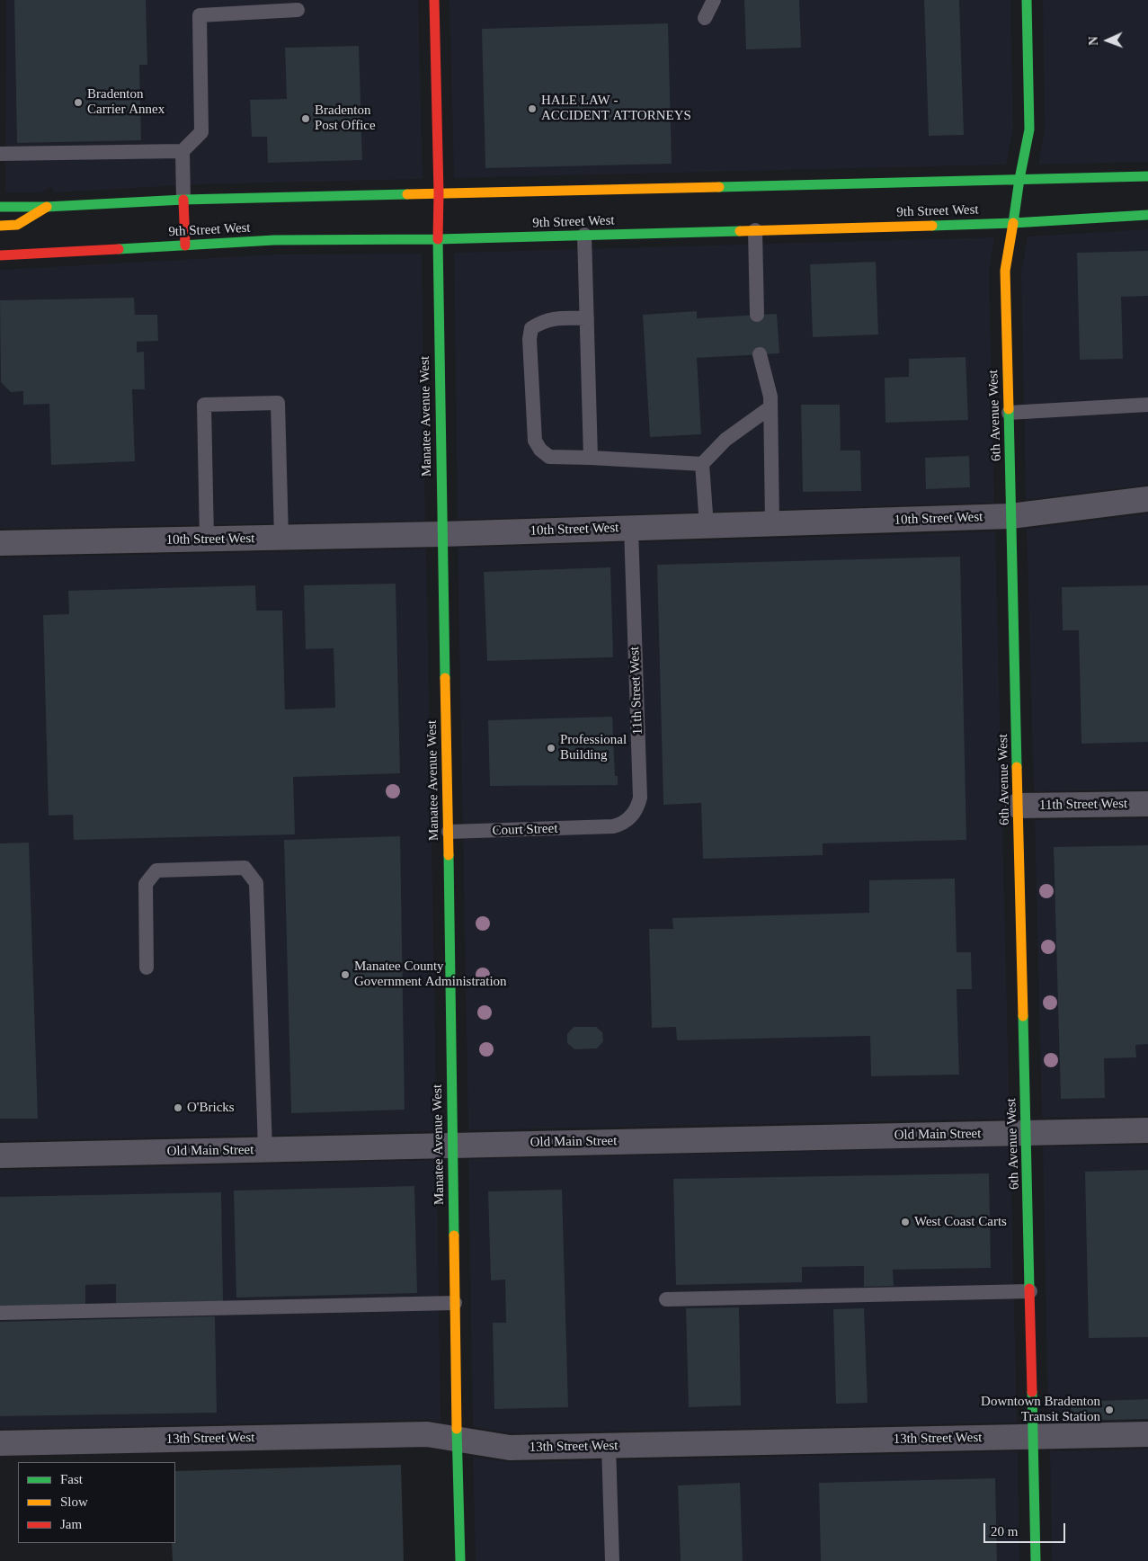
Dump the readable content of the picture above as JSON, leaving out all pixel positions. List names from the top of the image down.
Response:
{
  "streets": {
    "main road": ["9th Street West", "6th Avenue West", "Manatee Avenue West"],
    "street": [
      "10th Street West",
      "11th Street West",
      "Old Main Street",
      "13th Street West"
    ],
    "lane": ["Court Street"]
  },
  "crossings": [
    ["9th Street West", "6th Avenue West"],
    ["9th Street West", "Manatee Avenue West"],
    ["6th Avenue West", "10th Street West"],
    ["6th Avenue West", "11th Street West"],
    ["6th Avenue West", "Old Main Street"],
    ["6th Avenue West", "13th Street West"],
    ["Manatee Avenue West", "10th Street West"],
    ["Manatee Avenue West", "Court Street"],
    ["Manatee Avenue West", "Old Main Street"],
    ["Manatee Avenue West", "13th Street West"],
    ["10th Street West", "11th Street West"],
    ["11th Street West", "Court Street"]
  ],
  "places": [
    "Bradenton Carrier Annex",
    "HALE LAW - ACCIDENT ATTORNEYS",
    "Bradenton Post Office",
    "Professional Building",
    "Manatee County Government Administration",
    "O'Bricks",
    "West Coast Carts",
    "Downtown Bradenton Transit Station"
  ],
  "legend": ["Fast", "Slow", "Jam"],
  "scale_bar": "20 m",
  "north": "left"
}
